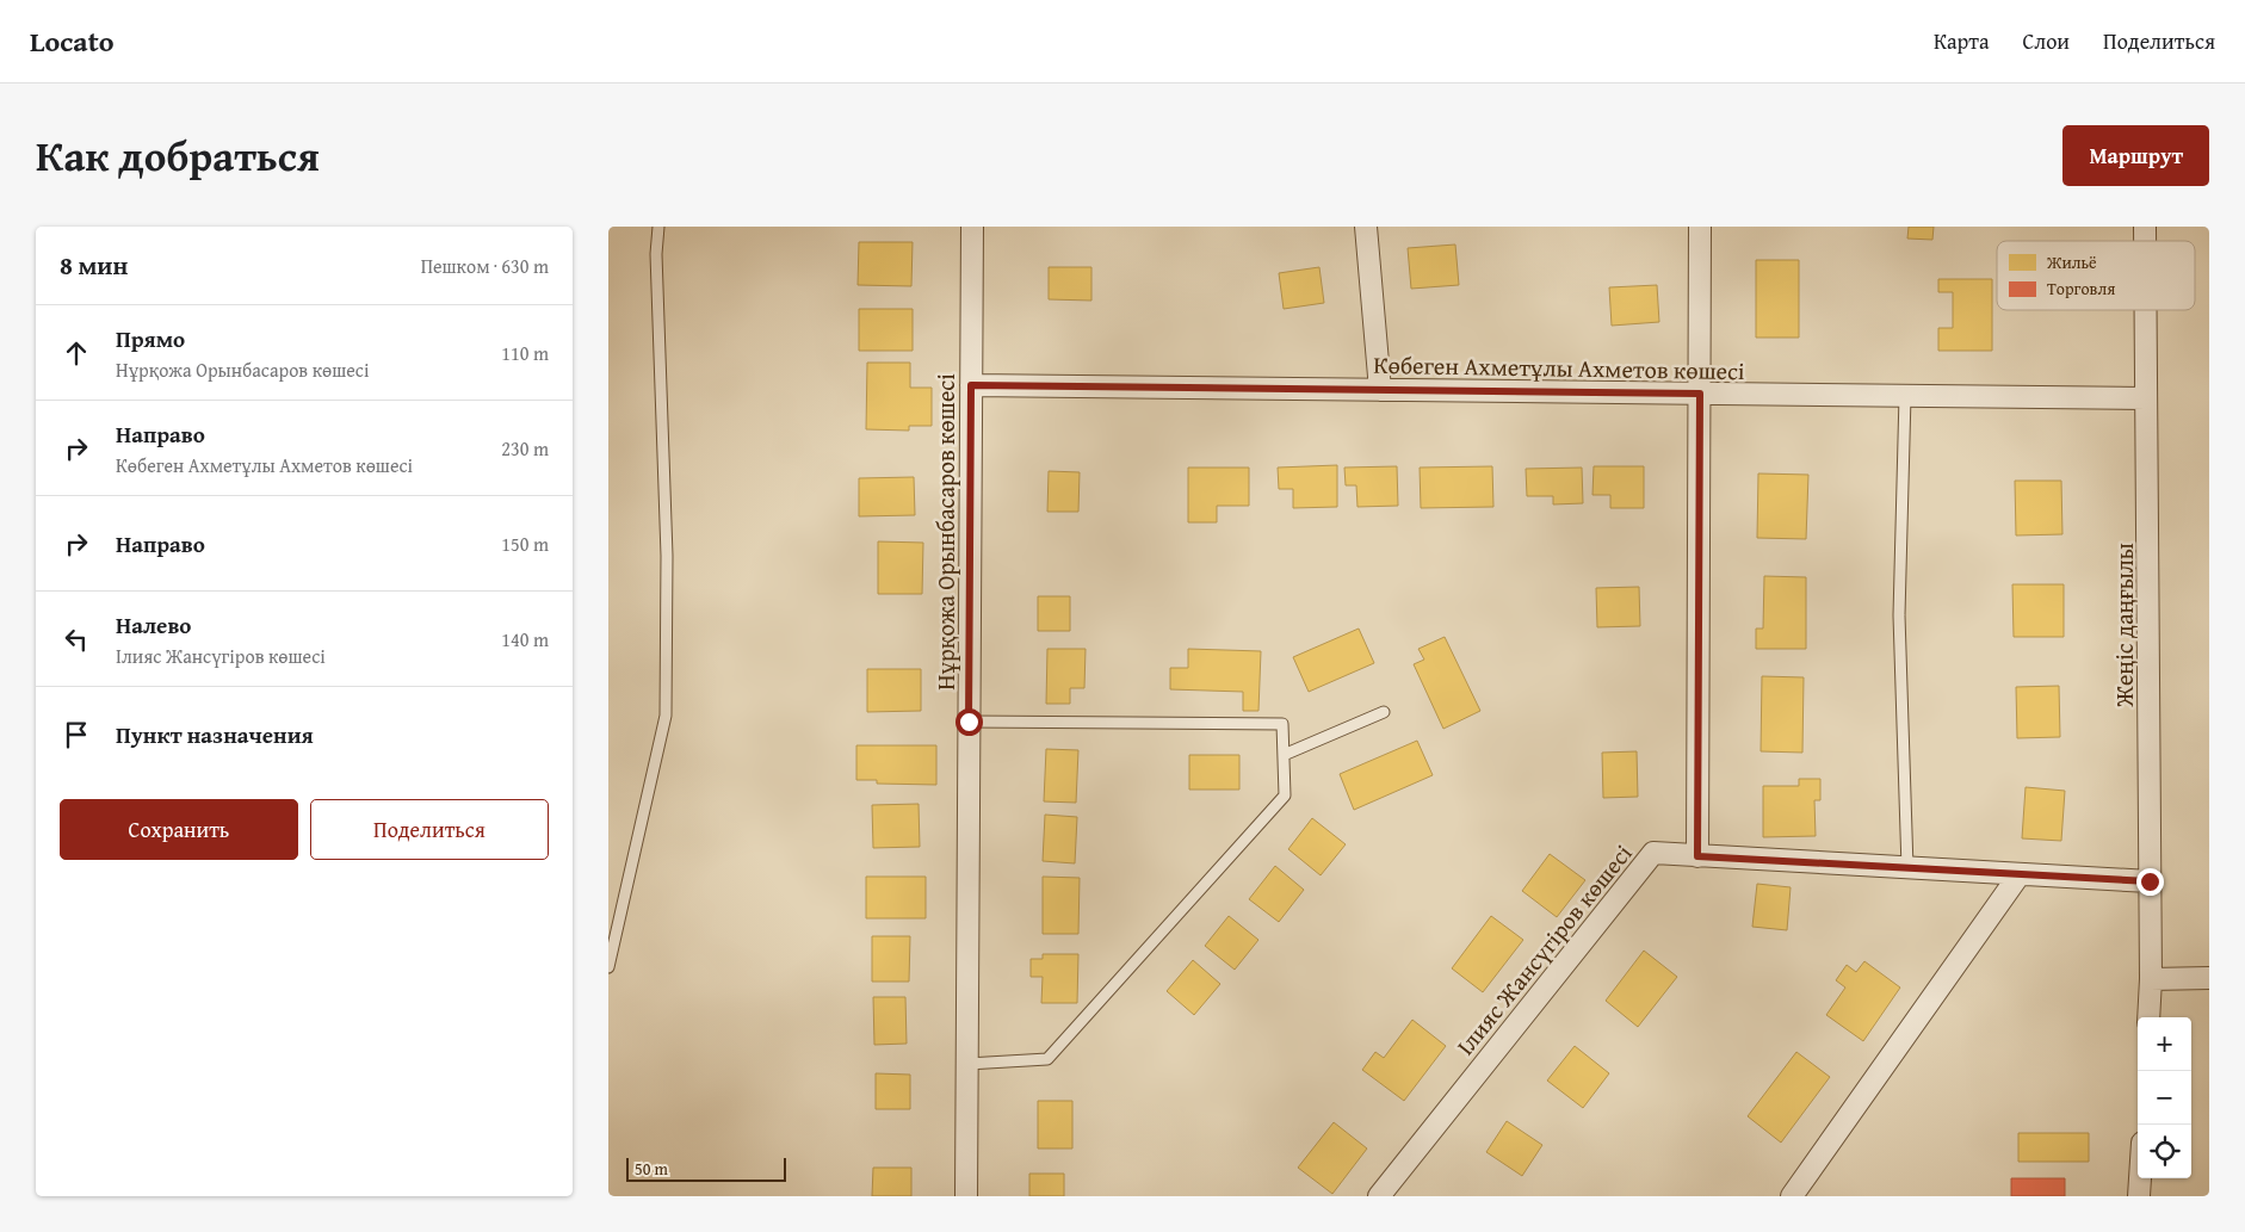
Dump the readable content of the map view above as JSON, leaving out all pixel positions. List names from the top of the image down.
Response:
{
  "streets": {
    "street": [
      "Көбеген Ахметұлы Ахметов көшесі",
      "Нұрқожа Орынбасаров көшесі",
      "Жеңіс даңғылы",
      "Ілияс Жансүгіров көшесі"
    ]
  },
  "crossings": [
    ["Көбеген Ахметұлы Ахметов көшесі", "Нұрқожа Орынбасаров көшесі"],
    ["Көбеген Ахметұлы Ахметов көшесі", "Жеңіс даңғылы"],
    ["Жеңіс даңғылы", "Ілияс Жансүгіров көшесі"]
  ],
  "legend": ["Жильё", "Торговля"],
  "scale_bar": "50 m",
  "page": {
    "header": "Locato",
    "nav": ["Карта", "Слои", "Поделиться"],
    "title": "Как добраться",
    "buttons": [
      "Маршрут",
      ["Сохранить", "Поделиться"]
    ],
    "heading": ["8 мин", "Пешком · 630 m"],
    "list": [
      ["Прямо", "Нұрқожа Орынбасаров көшесі", "110 m"],
      ["Направо", "Көбеген Ахметұлы Ахметов көшесі", "230 m"],
      ["Направо", "150 m"],
      ["Налево", "Ілияс Жансүгіров көшесі", "140 m"],
      "Пункт назначения"
    ],
    "map_buttons": ["+", "−"],
    "scale": "50 m"
  }
}
